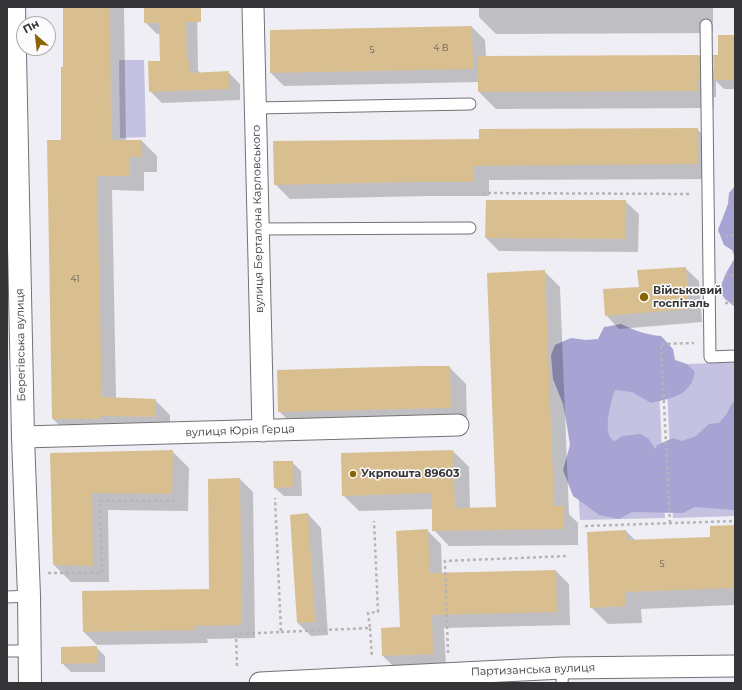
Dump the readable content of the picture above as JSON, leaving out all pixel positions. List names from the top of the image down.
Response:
{
  "streets": {
    "main road": ["Берегівська вулиця"],
    "street": ["вулиця Берталона Карловського", "вулиця Юрія Герца", "Партизанська вулиця"]
  },
  "crossings": [
    ["вулиця Берталона Карловського", "вулиця Юрія Герца"],
    ["Берегівська вулиця", "вулиця Юрія Герца"]
  ],
  "places": ["Військовий госпіталь", "Укрпошта 89603"],
  "house_numbers": [
    "4 В",
    "5",
    "41",
    "5"
  ],
  "north": "top left"
}
